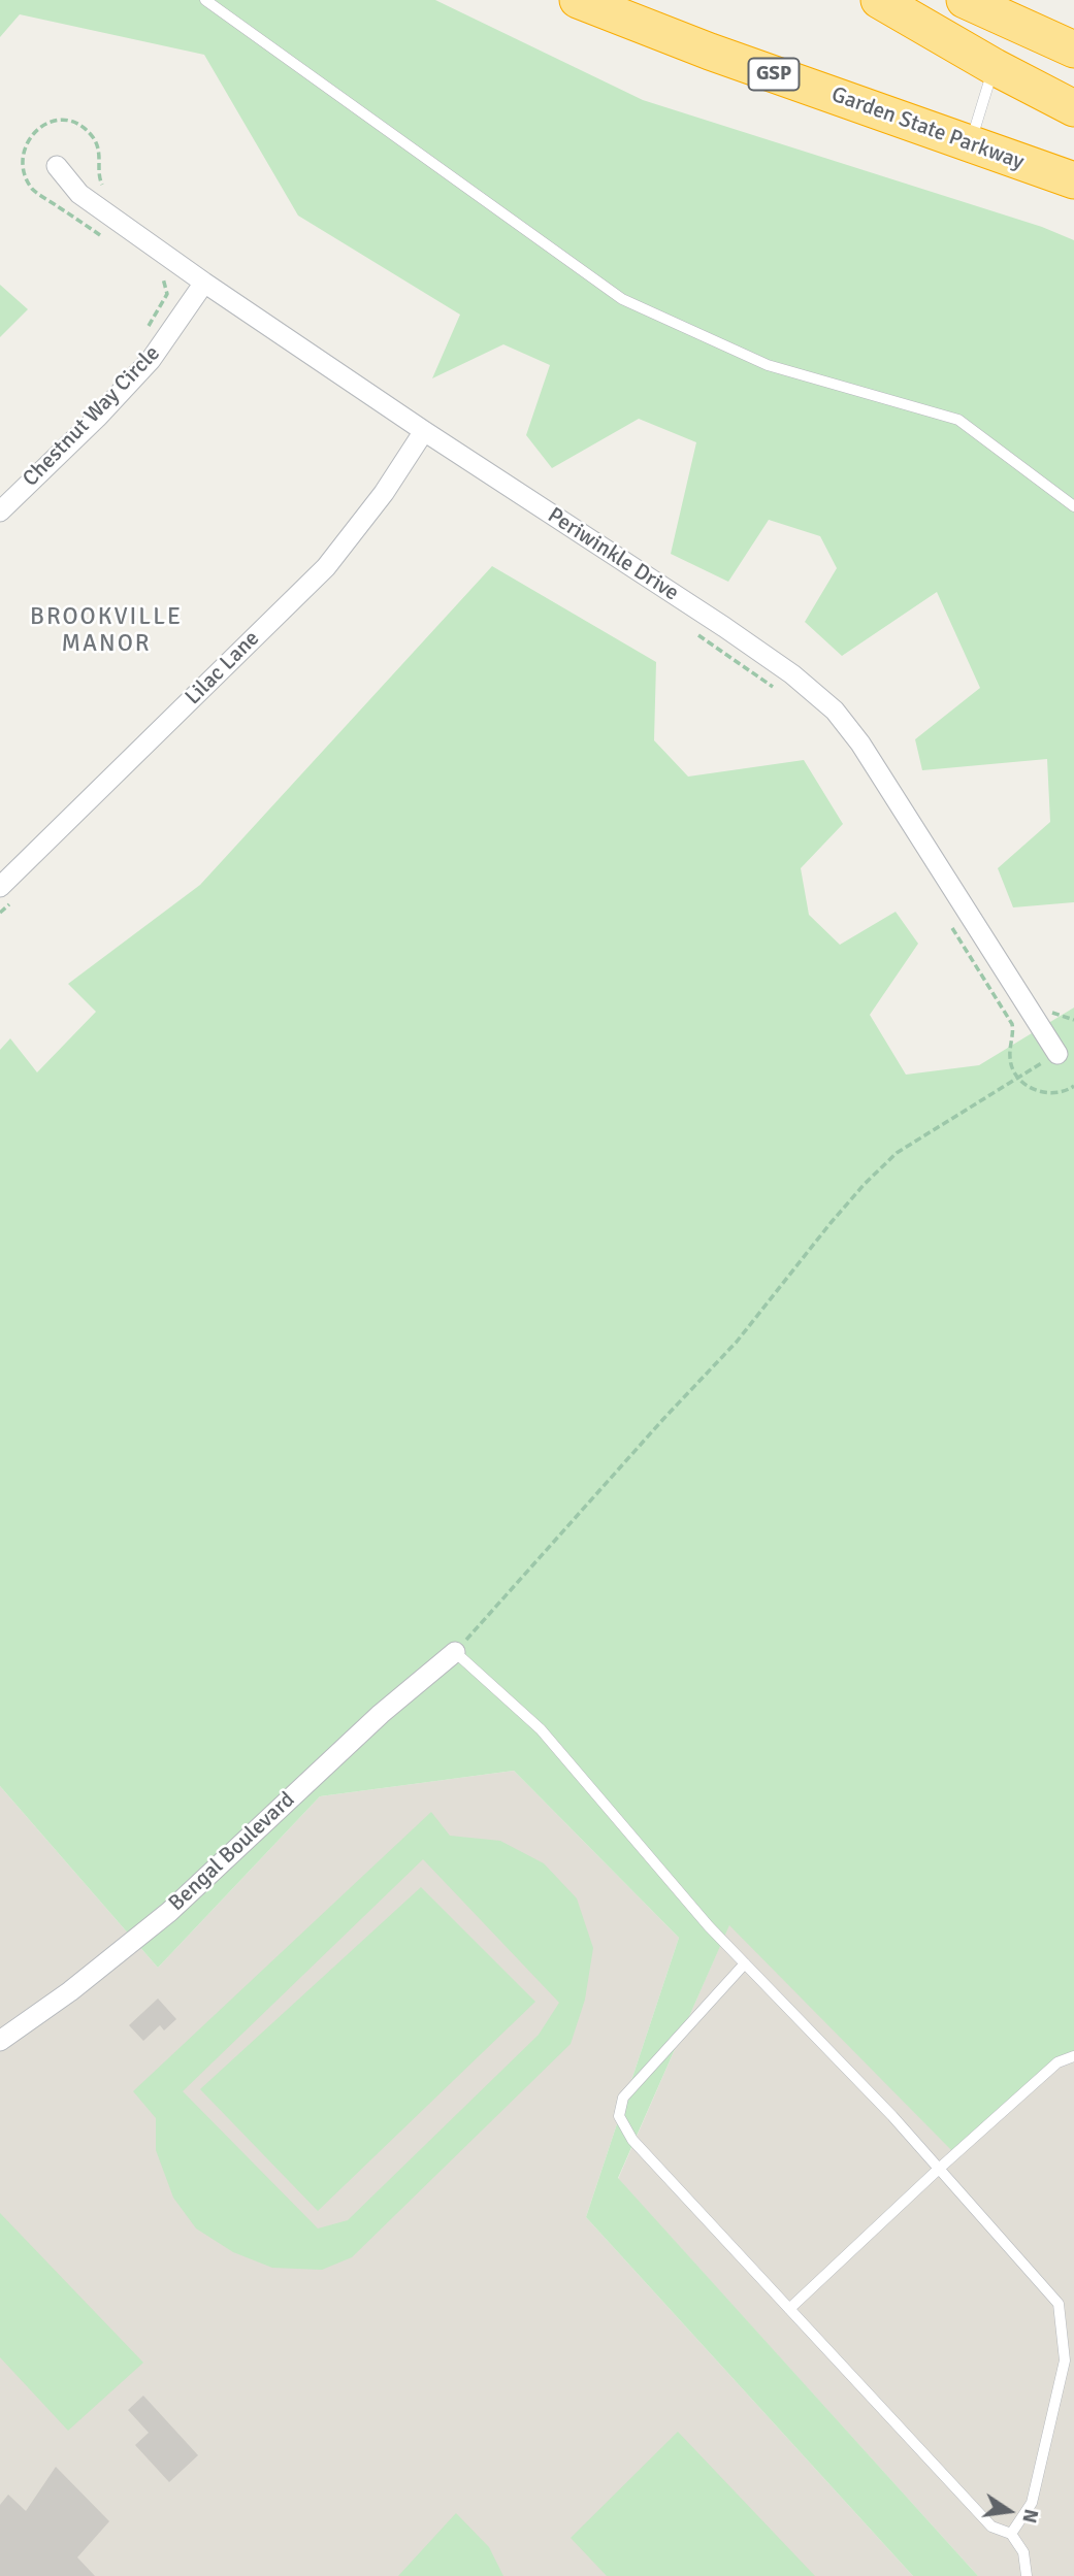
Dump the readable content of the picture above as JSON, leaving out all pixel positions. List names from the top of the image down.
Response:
{
  "streets": {
    "highway": ["GSP", "Garden State Parkway"],
    "street": [
      "Chestnut Way Circle",
      "Periwinkle Drive",
      "Lilac Lane",
      "Bengal Boulevard"
    ]
  },
  "crossings": [
    ["Chestnut Way Circle", "Periwinkle Drive"],
    ["Periwinkle Drive", "Lilac Lane"]
  ],
  "districts": ["BROOKVILLE MANOR"],
  "north": "right"
}
